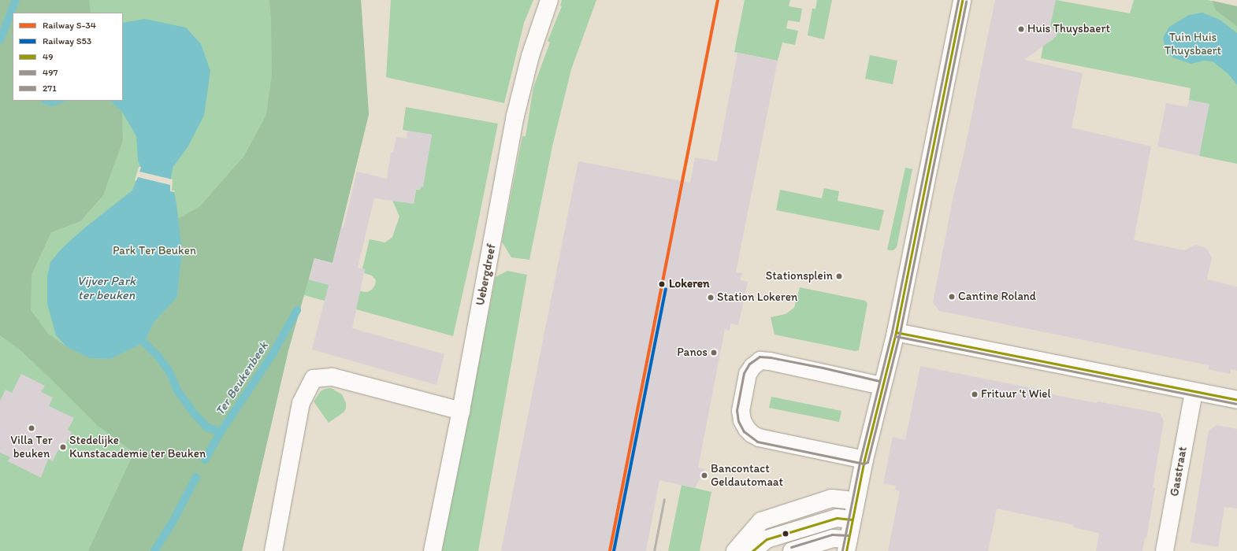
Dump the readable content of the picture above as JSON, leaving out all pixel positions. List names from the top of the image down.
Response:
{
  "streets": {
    "street": ["Uebergdreef", "Gasstraat"]
  },
  "water": ["Vijver Park ter beuken", "Ter Beukenbeek"],
  "parks": ["Tuin Huis Thuysbaert", "Park Ter Beuken"],
  "places": [
    "Huis Thuysbaert",
    "Stationsplein",
    "Lokeren",
    "Cantine Roland",
    "Station Lokeren",
    "Panos",
    "Frituur 't Wiel",
    "Villa Ter beuken",
    "Stedelijke Kunstacademie ter Beuken",
    "Bancontact Geldautomaat"
  ],
  "lines": [
    "rail line S-34",
    "transit line 49",
    "transit line 271",
    "transit line 497",
    "rail line S53"
  ],
  "legend": [
    "Railway S-34",
    "Railway S53",
    "49",
    "497",
    "271"
  ]
}
